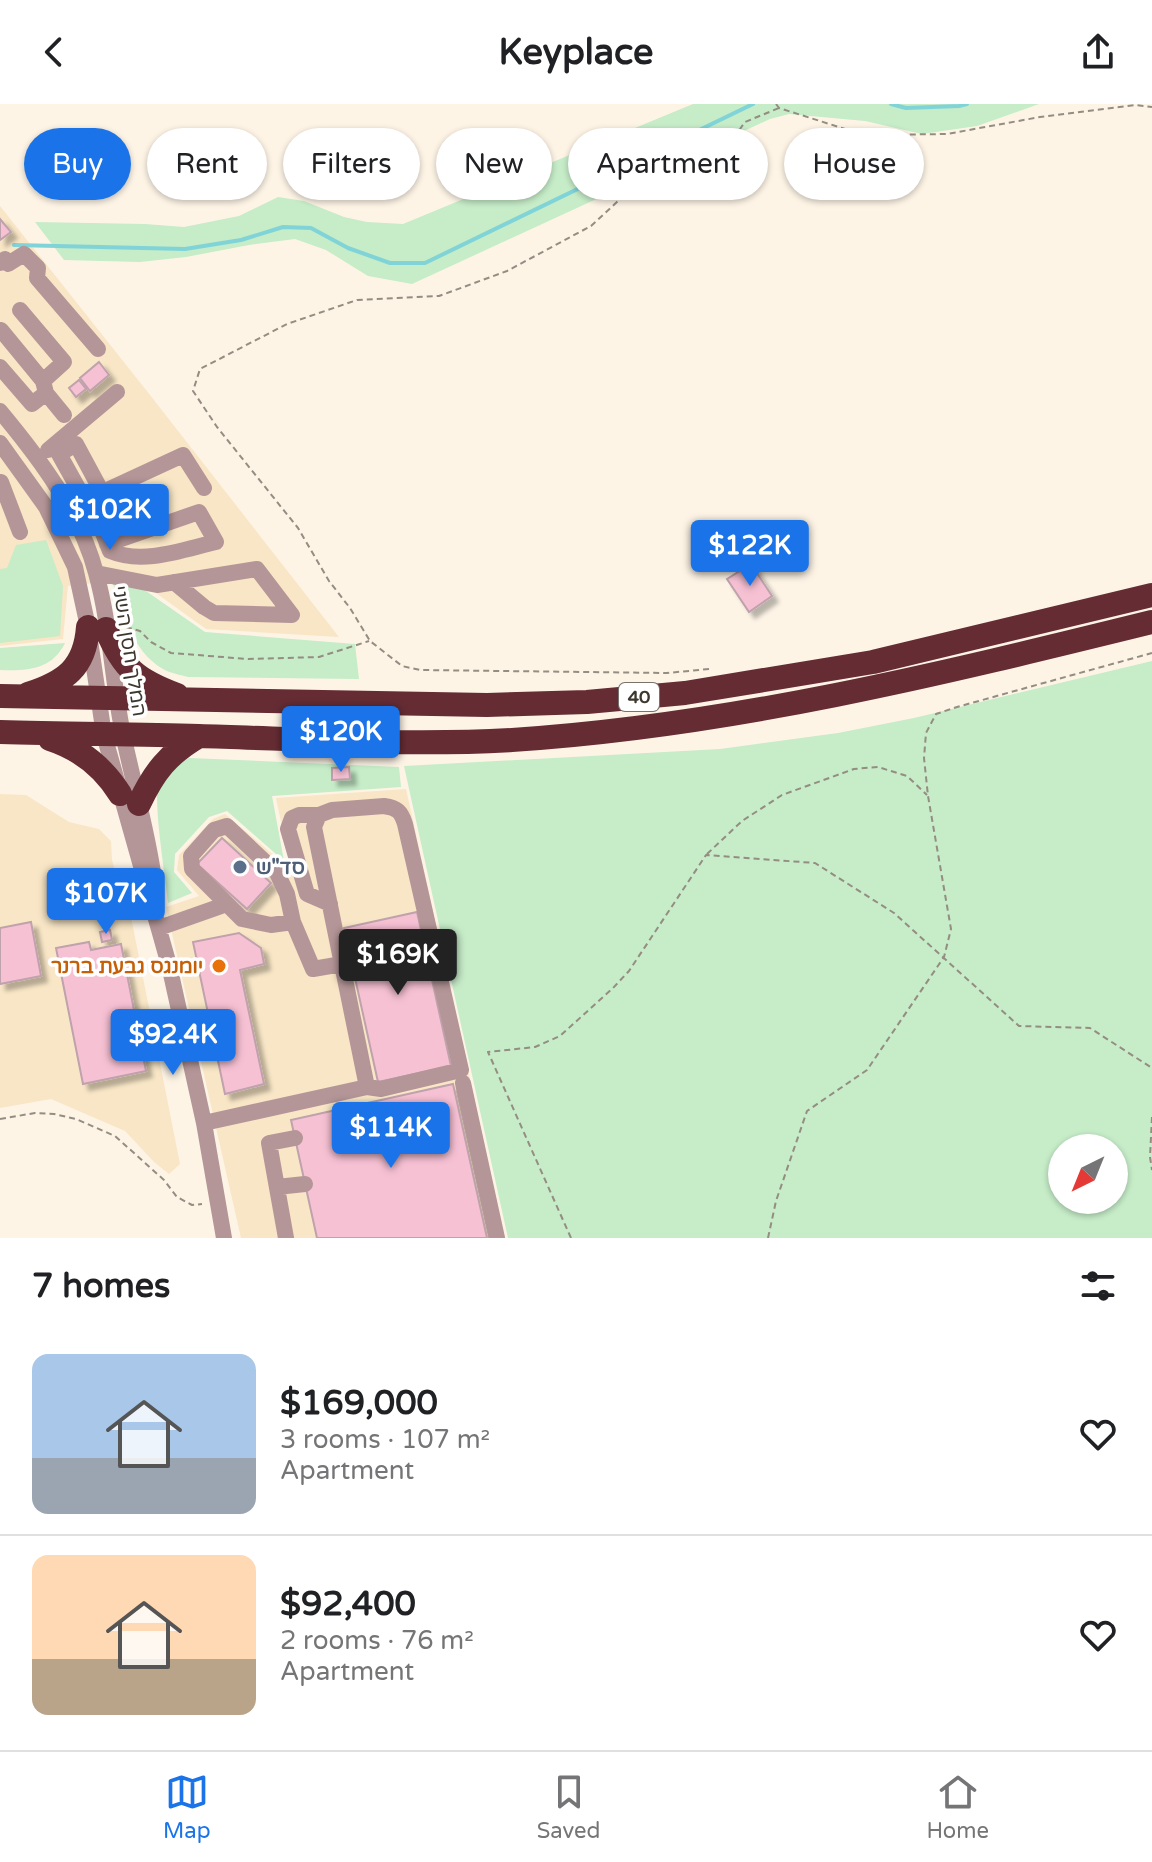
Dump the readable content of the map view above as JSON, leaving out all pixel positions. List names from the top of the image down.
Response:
{
  "streets": {
    "highway": ["40"],
    "street": ["המלך חסן השני"]
  },
  "crossings": [
    ["המלך חסן השני", "40"]
  ],
  "places": ["סד\"ש", "יומנגס גבעת ברנר"],
  "north": "bottom left",
  "page": {
    "header": "Keyplace",
    "chip": [
      "Buy",
      "Rent",
      "Filters",
      "New",
      "Apartment",
      "House"
    ],
    "price": [
      "$102K",
      "$122K",
      "$120K",
      "$107K",
      "$169K",
      "$92.4K",
      "$114K"
    ],
    "heading": "7 homes",
    "list": [
      {
        "name": "$169,000",
        "note": "3 rooms · 107 m² · Apartment"
      },
      {
        "name": "$92,400",
        "note": "2 rooms · 76 m² · Apartment"
      }
    ],
    "tabs": ["Map", "Saved", "Home"]
  }
}
